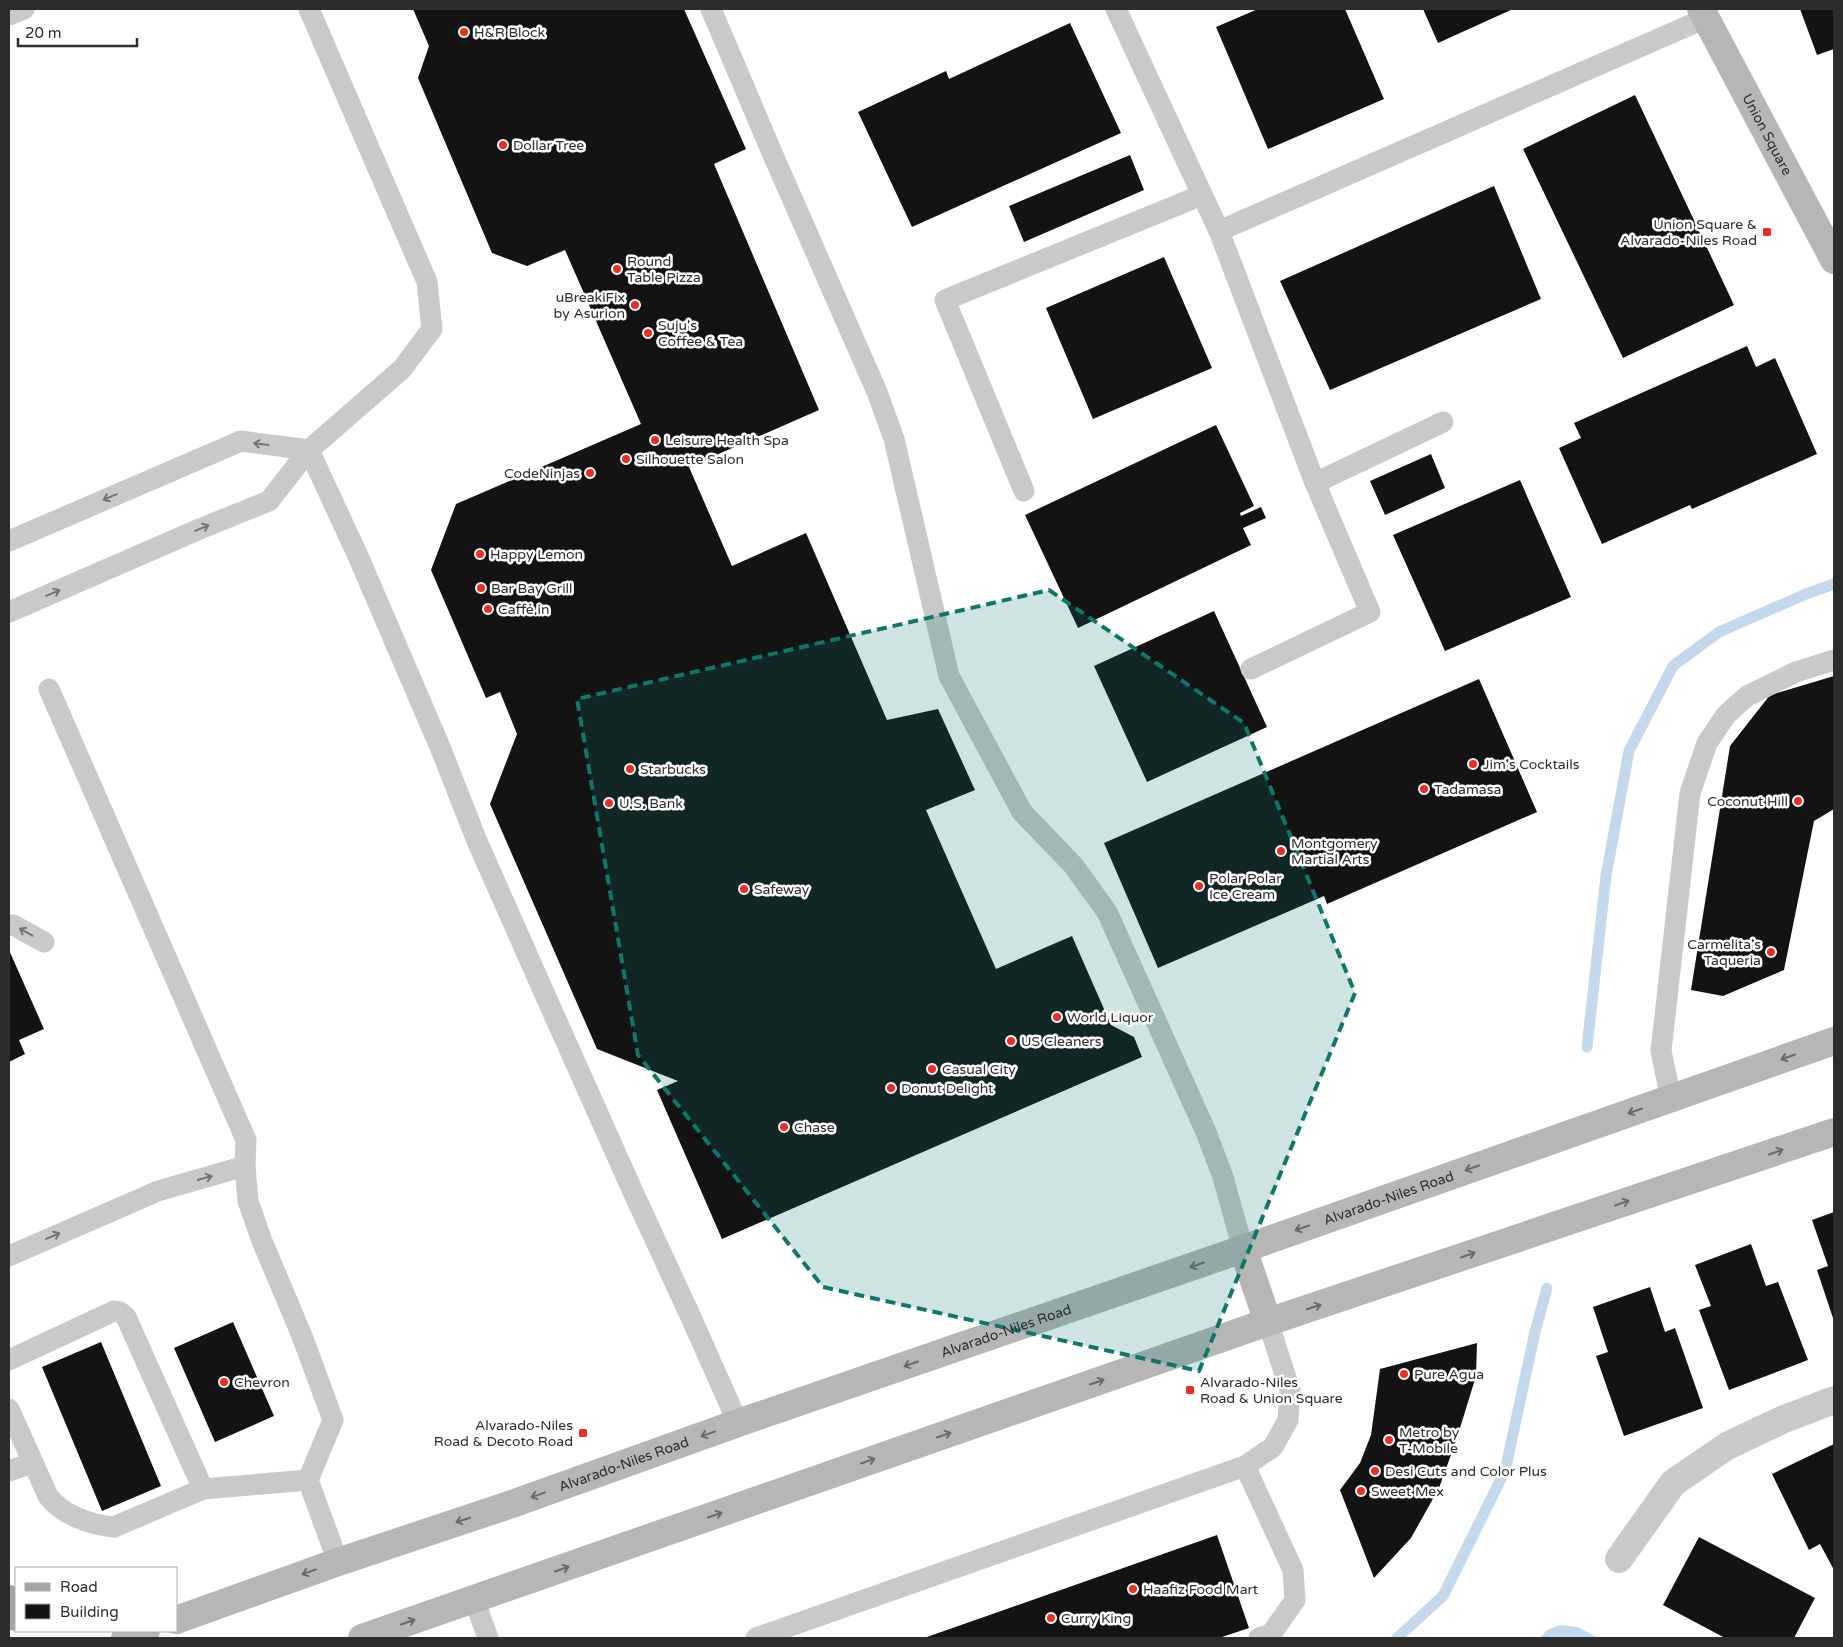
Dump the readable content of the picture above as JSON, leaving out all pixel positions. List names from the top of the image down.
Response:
{
  "streets": {
    "main road": ["Union Square", "Alvarado-Niles Road"]
  },
  "places": {
    "other": [
      "H&R Block",
      "Dollar Tree",
      "Round Table Pizza",
      "uBreakiFix by Asurion",
      "Suju's Coffee & Tea",
      "Leisure Health Spa",
      "Silhouette Salon",
      "CodeNinjas",
      "Happy Lemon",
      "Bar Bay Grill",
      "Caffé.in",
      "Jim's Cocktails",
      "Starbucks",
      "Tadamasa",
      "Coconut Hill",
      "U.S. Bank",
      "Montgomery Martial Arts",
      "Polar Polar Ice Cream",
      "Safeway",
      "Carmelita's Taqueria",
      "World Liquor",
      "US Cleaners",
      "Casual City",
      "Donut Delight",
      "Chase",
      "Pure Agua",
      "Chevron",
      "Metro by T-Mobile",
      "Desi Cuts and Color Plus",
      "Sweet Mex",
      "Haafiz Food Mart",
      "Curry King"
    ],
    "transit": ["Union Square & Alvarado-Niles Road", "Alvarado-Niles Road & Union Square", "Alvarado-Niles Road & Decoto Road"]
  },
  "legend": ["Road", "Building"],
  "scale_bar": "20 m"
}
